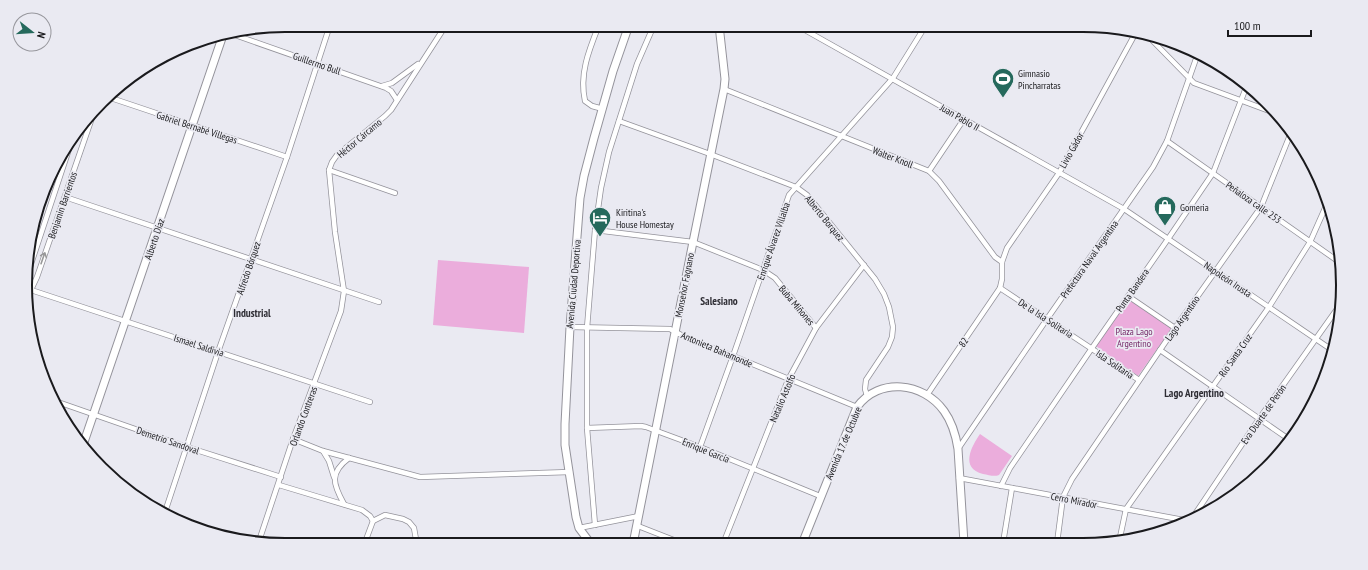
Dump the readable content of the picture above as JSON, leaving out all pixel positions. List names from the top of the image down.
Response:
{
  "streets": {
    "street": [
      "Guillermo Bull",
      "Juan Pablo II",
      "Gabriel Bernabé Villegas",
      "Héctor Cárcamo",
      "Livio Gádor",
      "Walter Knoll",
      "Peñaloza calle 253",
      "Benjamin Barrientos",
      "Alberto Borquez",
      "Alberto Díaz",
      "Enrique Álvarez Villalba",
      "Prefectura Naval Argentina",
      "Alfredo Bórquez",
      "Napoleón Irusta",
      "Avenida Ciudad Deportiva",
      "Monseñor Fagnano",
      "Punta Bandera",
      "Buba Miñones",
      "De la Isla Solitaria",
      "Lago Argentino",
      "82",
      "Ismael Saldivia",
      "Antonieta Bahamonde",
      "Río Santa Cruz",
      "Isla Solitaria",
      "Natalio Astolfo",
      "Eva Duarte de Perón",
      "Orlando Contreras",
      "Demetrio Sandoval",
      "Avenida 17 de Octubre",
      "Enrique García",
      "Cerro Mirador"
    ]
  },
  "crossings": [
    ["Guillermo Bull", "Héctor Cárcamo"],
    ["Guillermo Bull", "Alfredo Bórquez"],
    ["Juan Pablo II", "Livio Gádor"],
    ["Juan Pablo II", "Enrique Álvarez Villalba"],
    ["Juan Pablo II", "Prefectura Naval Argentina"],
    ["Juan Pablo II", "Napoleón Irusta"],
    ["Gabriel Bernabé Villegas", "Alberto Díaz"],
    ["Gabriel Bernabé Villegas", "Alfredo Bórquez"],
    ["Livio Gádor", "Walter Knoll"],
    ["Walter Knoll", "Enrique Álvarez Villalba"],
    ["Walter Knoll", "Monseñor Fagnano"],
    ["Peñaloza calle 253", "Prefectura Naval Argentina"],
    ["Peñaloza calle 253", "Punta Bandera"],
    ["Peñaloza calle 253", "Lago Argentino"],
    ["Peñaloza calle 253", "Río Santa Cruz"],
    ["Alberto Borquez", "Enrique Álvarez Villalba"],
    ["Alberto Borquez", "Avenida Ciudad Deportiva"],
    ["Alberto Borquez", "Monseñor Fagnano"],
    ["Alberto Borquez", "Natalio Astolfo"],
    ["Alberto Borquez", "Avenida 17 de Octubre"],
    ["Alberto Díaz", "Ismael Saldivia"],
    ["Alberto Díaz", "Demetrio Sandoval"],
    ["Enrique Álvarez Villalba", "Buba Miñones"],
    ["Enrique Álvarez Villalba", "Antonieta Bahamonde"],
    ["Enrique Álvarez Villalba", "Enrique García"],
    ["Prefectura Naval Argentina", "Napoleón Irusta"],
    ["Prefectura Naval Argentina", "De la Isla Solitaria"],
    ["Prefectura Naval Argentina", "Avenida 17 de Octubre"],
    ["Alfredo Bórquez", "Ismael Saldivia"],
    ["Alfredo Bórquez", "Demetrio Sandoval"],
    ["Napoleón Irusta", "Punta Bandera"],
    ["Napoleón Irusta", "Lago Argentino"],
    ["Napoleón Irusta", "Río Santa Cruz"],
    ["Napoleón Irusta", "Eva Duarte de Perón"],
    ["Avenida Ciudad Deportiva", "Buba Miñones"],
    ["Avenida Ciudad Deportiva", "Antonieta Bahamonde"],
    ["Avenida Ciudad Deportiva", "Enrique García"],
    ["Monseñor Fagnano", "Buba Miñones"],
    ["Monseñor Fagnano", "Antonieta Bahamonde"],
    ["Monseñor Fagnano", "Enrique García"],
    ["Punta Bandera", "De la Isla Solitaria"],
    ["Punta Bandera", "Isla Solitaria"],
    ["Punta Bandera", "Cerro Mirador"],
    ["Buba Miñones", "Natalio Astolfo"],
    ["De la Isla Solitaria", "82"],
    ["De la Isla Solitaria", "Isla Solitaria"],
    ["Lago Argentino", "Isla Solitaria"],
    ["Lago Argentino", "Cerro Mirador"],
    ["82", "Avenida 17 de Octubre"],
    ["Ismael Saldivia", "Orlando Contreras"],
    ["Antonieta Bahamonde", "Natalio Astolfo"],
    ["Antonieta Bahamonde", "Avenida 17 de Octubre"],
    ["Río Santa Cruz", "Cerro Mirador"],
    ["Natalio Astolfo", "Enrique García"],
    ["Orlando Contreras", "Demetrio Sandoval"],
    ["Avenida 17 de Octubre", "Enrique García"],
    ["Avenida 17 de Octubre", "Cerro Mirador"]
  ],
  "districts": ["Salesiano", "Industrial", "Lago Argentino"],
  "parks": ["Plaza Lago Argentino"],
  "places": {
    "sports": ["Gimnasio Pincharratas"],
    "shop": ["Gomeria"],
    "hotel": ["Kiritina's House Homestay"]
  },
  "scale_bar": "100 m",
  "north": "right"
}
